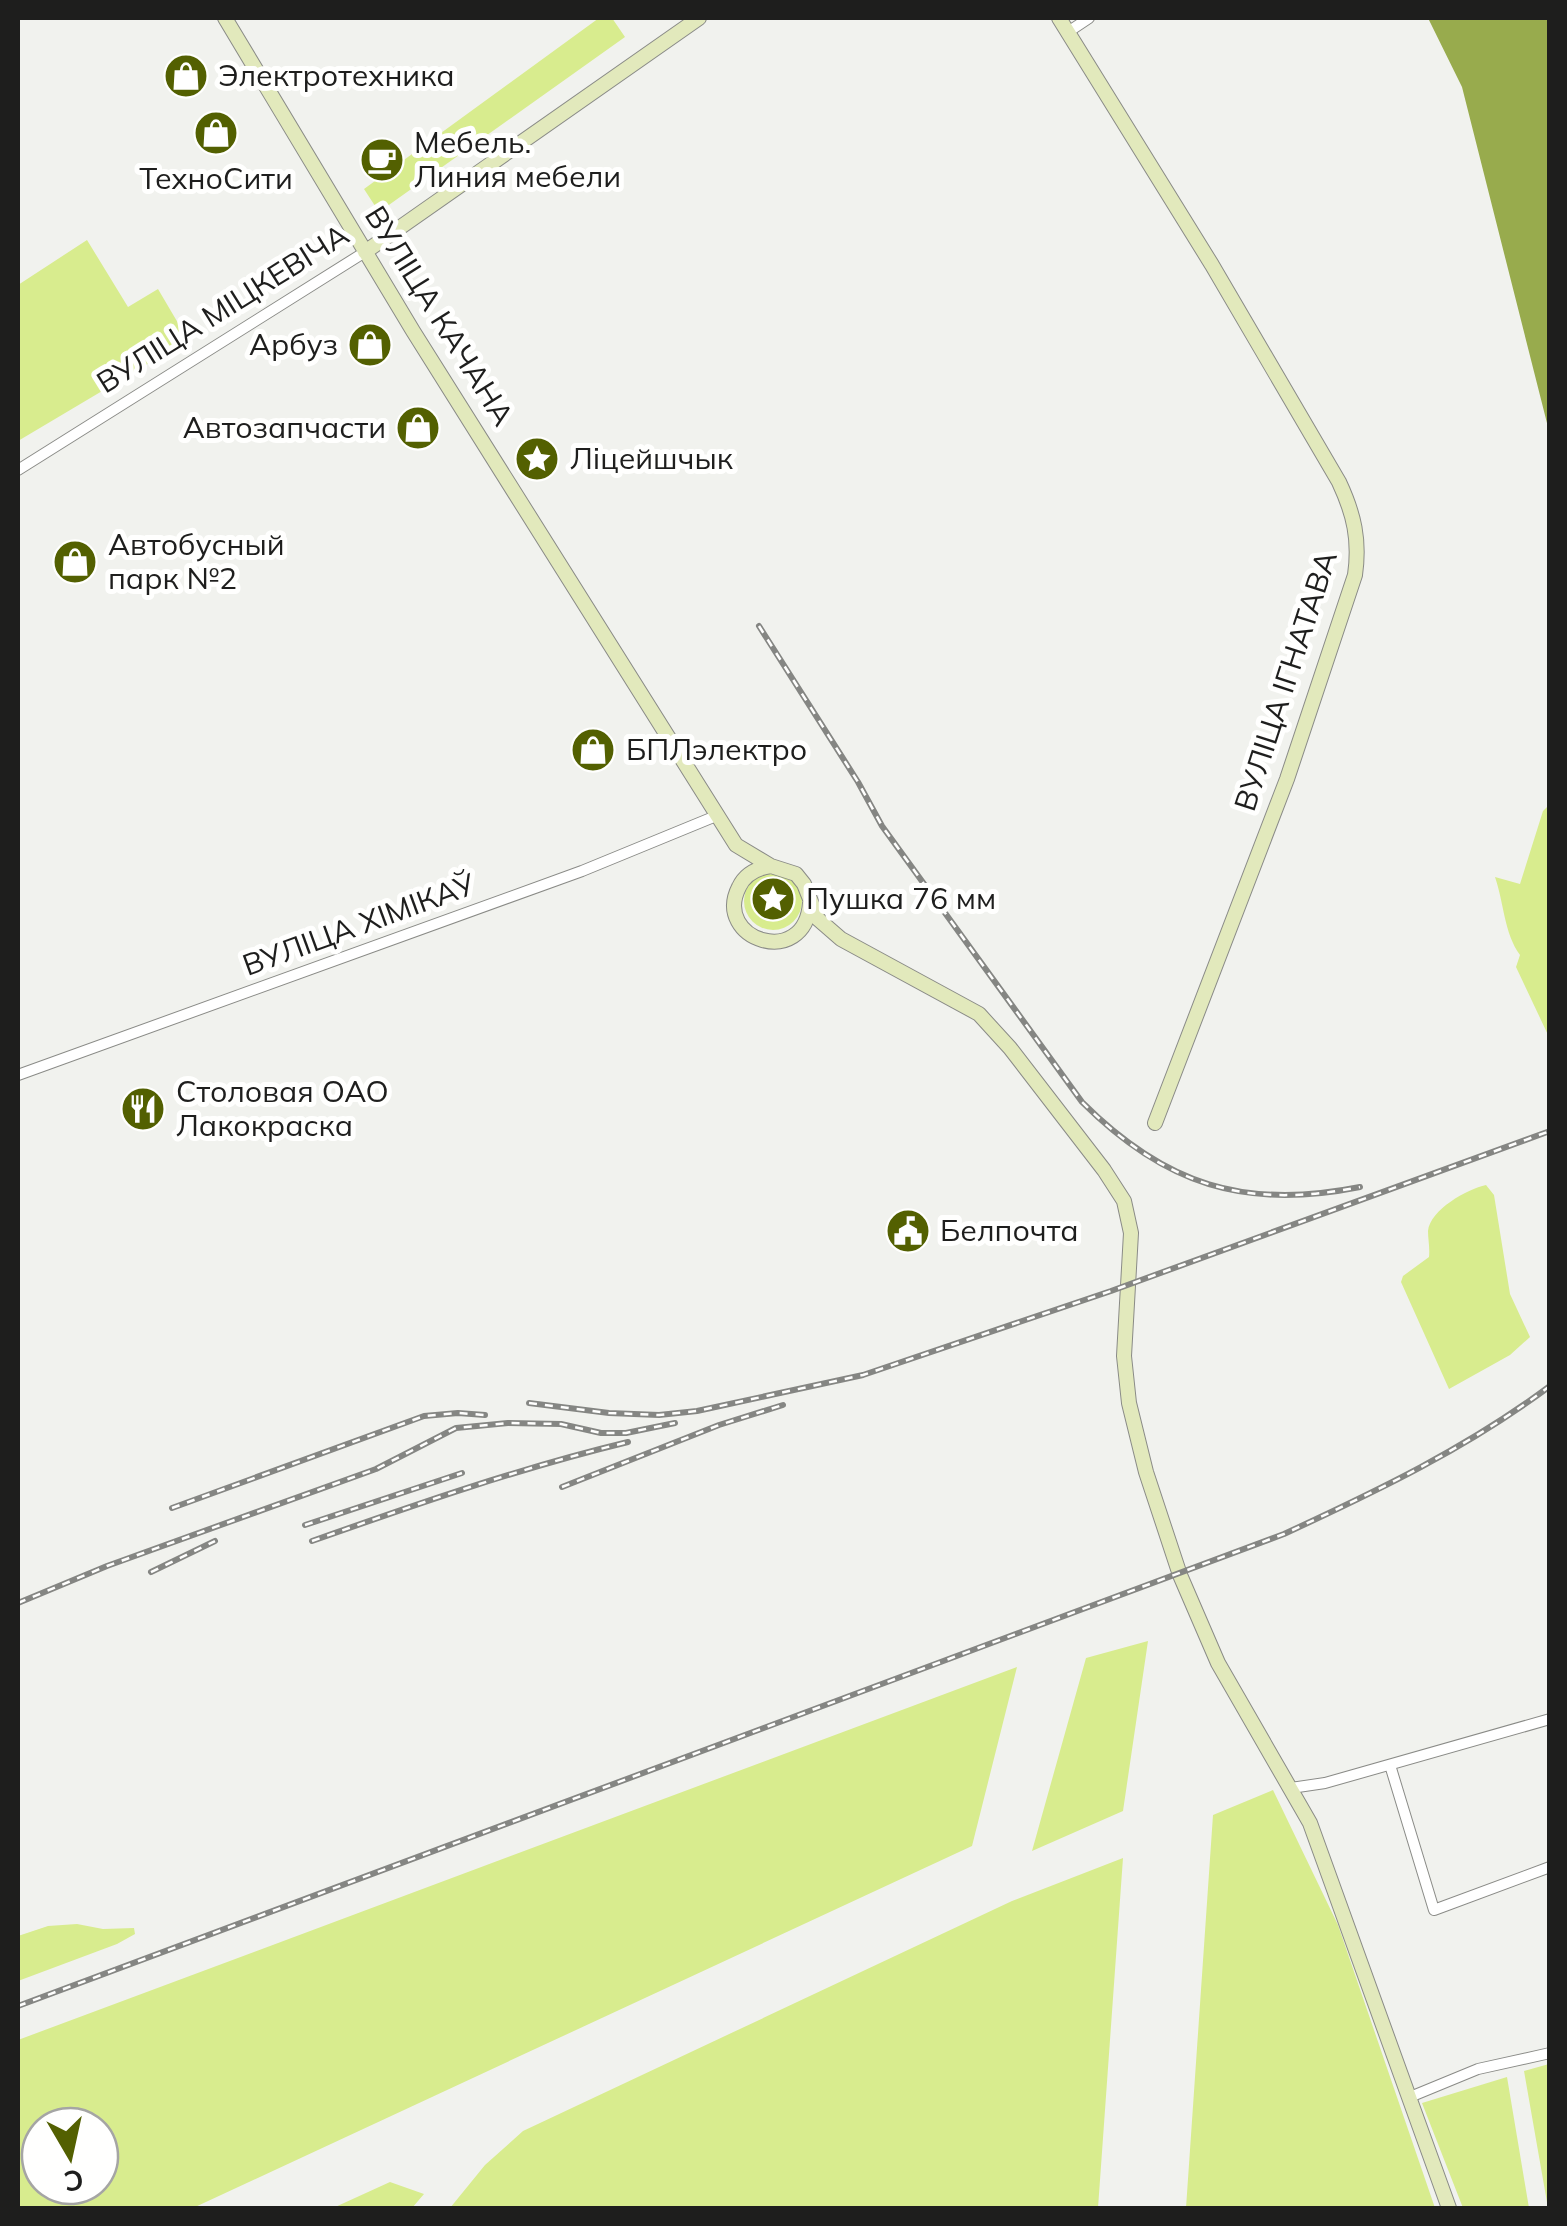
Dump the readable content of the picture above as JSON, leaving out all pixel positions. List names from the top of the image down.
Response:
{
  "streets": {
    "main road": ["ВУЛІЦА МІЦКЕВІЧА", "ВУЛІЦА КАЧАНА", "ВУЛІЦА ІГНАТАВА"],
    "street": ["ВУЛІЦА ХІМІКАЎ"]
  },
  "crossings": [
    ["ВУЛІЦА МІЦКЕВІЧА", "ВУЛІЦА КАЧАНА"],
    ["ВУЛІЦА КАЧАНА", "ВУЛІЦА ХІМІКАЎ"]
  ],
  "places": {
    "shop": [
      "Электротехника",
      "ТехноСити",
      "Арбуз",
      "Автозапчасти",
      "Автобусный парк №2",
      "БПЛэлектро"
    ],
    "cafe": ["Мебель. Линия мебели"],
    "place": ["Ліцейшчык", "Пушка 76 мм"],
    "restaurant": ["Столовая ОАО Лакокраска"],
    "public building": ["Белпочта"]
  },
  "north": "bottom"
}
